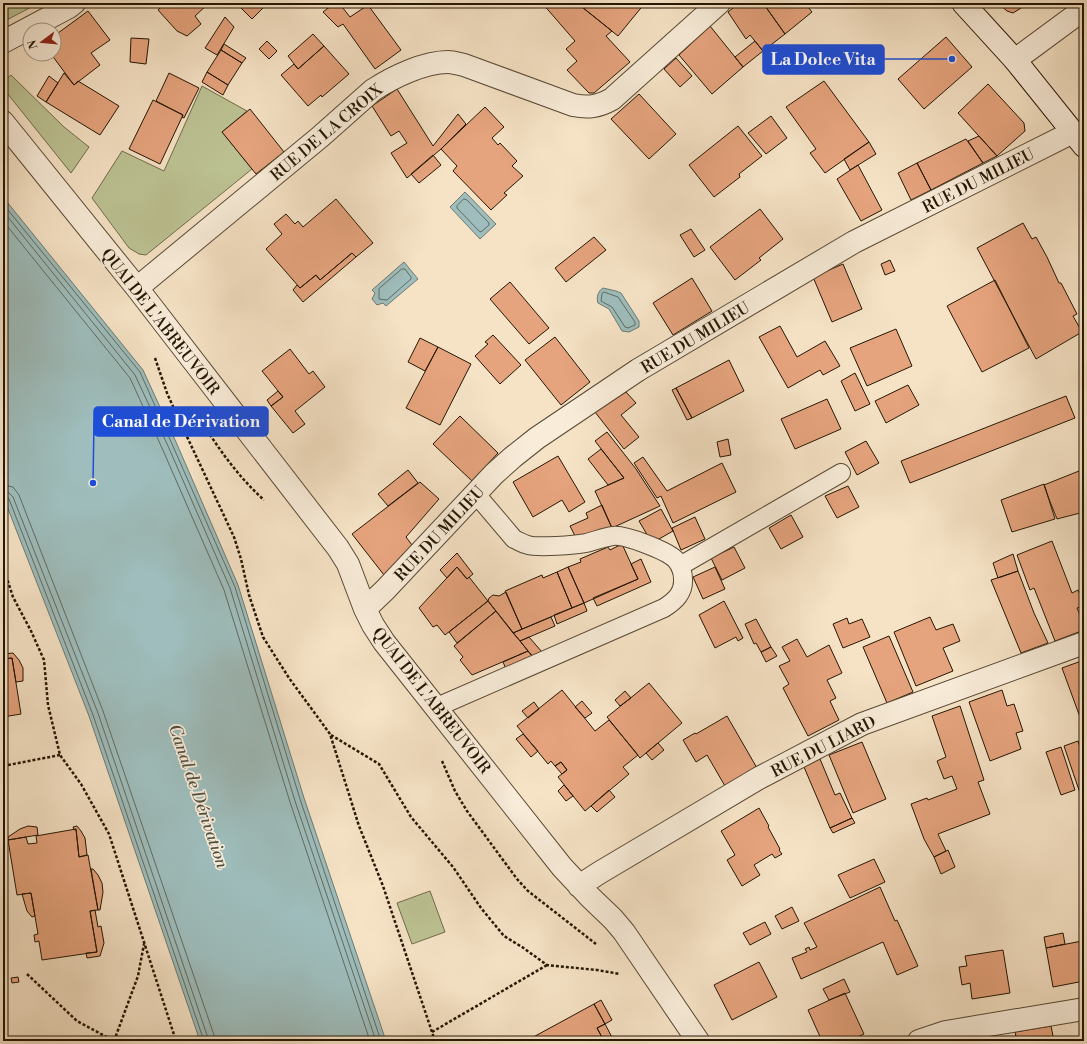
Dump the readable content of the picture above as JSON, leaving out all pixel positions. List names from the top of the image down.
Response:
{
  "streets": {
    "street": [
      "RUE DE LA CROIX",
      "RUE DU MILIEU",
      "QUAI DE L'ABREUVOIR",
      "RUE DU LIARD"
    ]
  },
  "crossings": [
    ["RUE DE LA CROIX", "QUAI DE L'ABREUVOIR"],
    ["RUE DU MILIEU", "QUAI DE L'ABREUVOIR"],
    ["QUAI DE L'ABREUVOIR", "RUE DU LIARD"]
  ],
  "water": ["Canal de Dérivation"],
  "places": ["La Dolce Vita", "Canal de Dérivation"],
  "north": "left"
}
